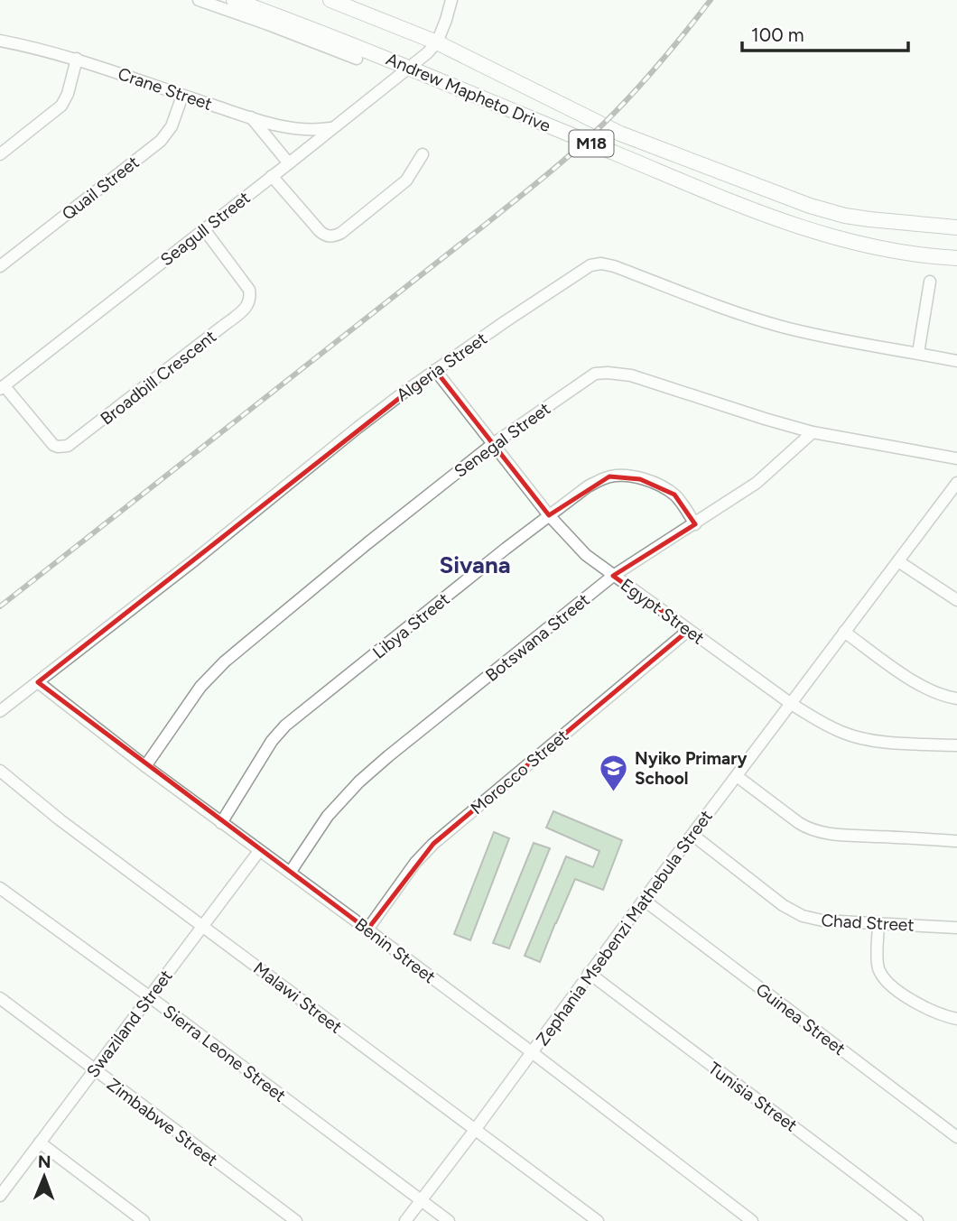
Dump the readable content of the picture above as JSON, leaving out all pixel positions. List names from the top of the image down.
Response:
{
  "streets": {
    "main road": ["Andrew Mapheto Drive", "M18"],
    "street": [
      "Crane Street",
      "Quail Street",
      "Seagull Street",
      "Algeria Street",
      "Broadbill Crescent",
      "Senegal Street",
      "Egypt Street",
      "Libya Street",
      "Botswana Street",
      "Morocco Street",
      "Chad Street",
      "Zephania Msebenzi Mathebula Street",
      "Benin Street",
      "Malawi Street",
      "Guinea Street",
      "Swaziland Street",
      "Sierra Leone Street",
      "Tunisia Street",
      "Zimbabwe Street"
    ]
  },
  "crossings": [
    ["Crane Street", "Quail Street"],
    ["Crane Street", "Seagull Street"],
    ["Andrew Mapheto Drive", "Seagull Street"],
    ["Seagull Street", "Broadbill Crescent"],
    ["Algeria Street", "Egypt Street"],
    ["Algeria Street", "Benin Street"],
    ["Senegal Street", "Egypt Street"],
    ["Senegal Street", "Botswana Street"],
    ["Senegal Street", "Benin Street"],
    ["Egypt Street", "Libya Street"],
    ["Egypt Street", "Botswana Street"],
    ["Egypt Street", "Morocco Street"],
    ["Egypt Street", "Zephania Msebenzi Mathebula Street"],
    ["Libya Street", "Botswana Street"],
    ["Libya Street", "Benin Street"],
    ["Botswana Street", "Benin Street"],
    ["Morocco Street", "Benin Street"],
    ["Chad Street", "Zephania Msebenzi Mathebula Street"],
    ["Zephania Msebenzi Mathebula Street", "Benin Street"],
    ["Zephania Msebenzi Mathebula Street", "Malawi Street"],
    ["Zephania Msebenzi Mathebula Street", "Guinea Street"],
    ["Zephania Msebenzi Mathebula Street", "Sierra Leone Street"],
    ["Zephania Msebenzi Mathebula Street", "Tunisia Street"],
    ["Benin Street", "Swaziland Street"],
    ["Malawi Street", "Swaziland Street"],
    ["Swaziland Street", "Sierra Leone Street"],
    ["Swaziland Street", "Zimbabwe Street"]
  ],
  "districts": ["Sivana"],
  "places": {
    "school or university": ["Nyiko Primary School"]
  },
  "scale_bar": "100 m",
  "north": "top"
}
